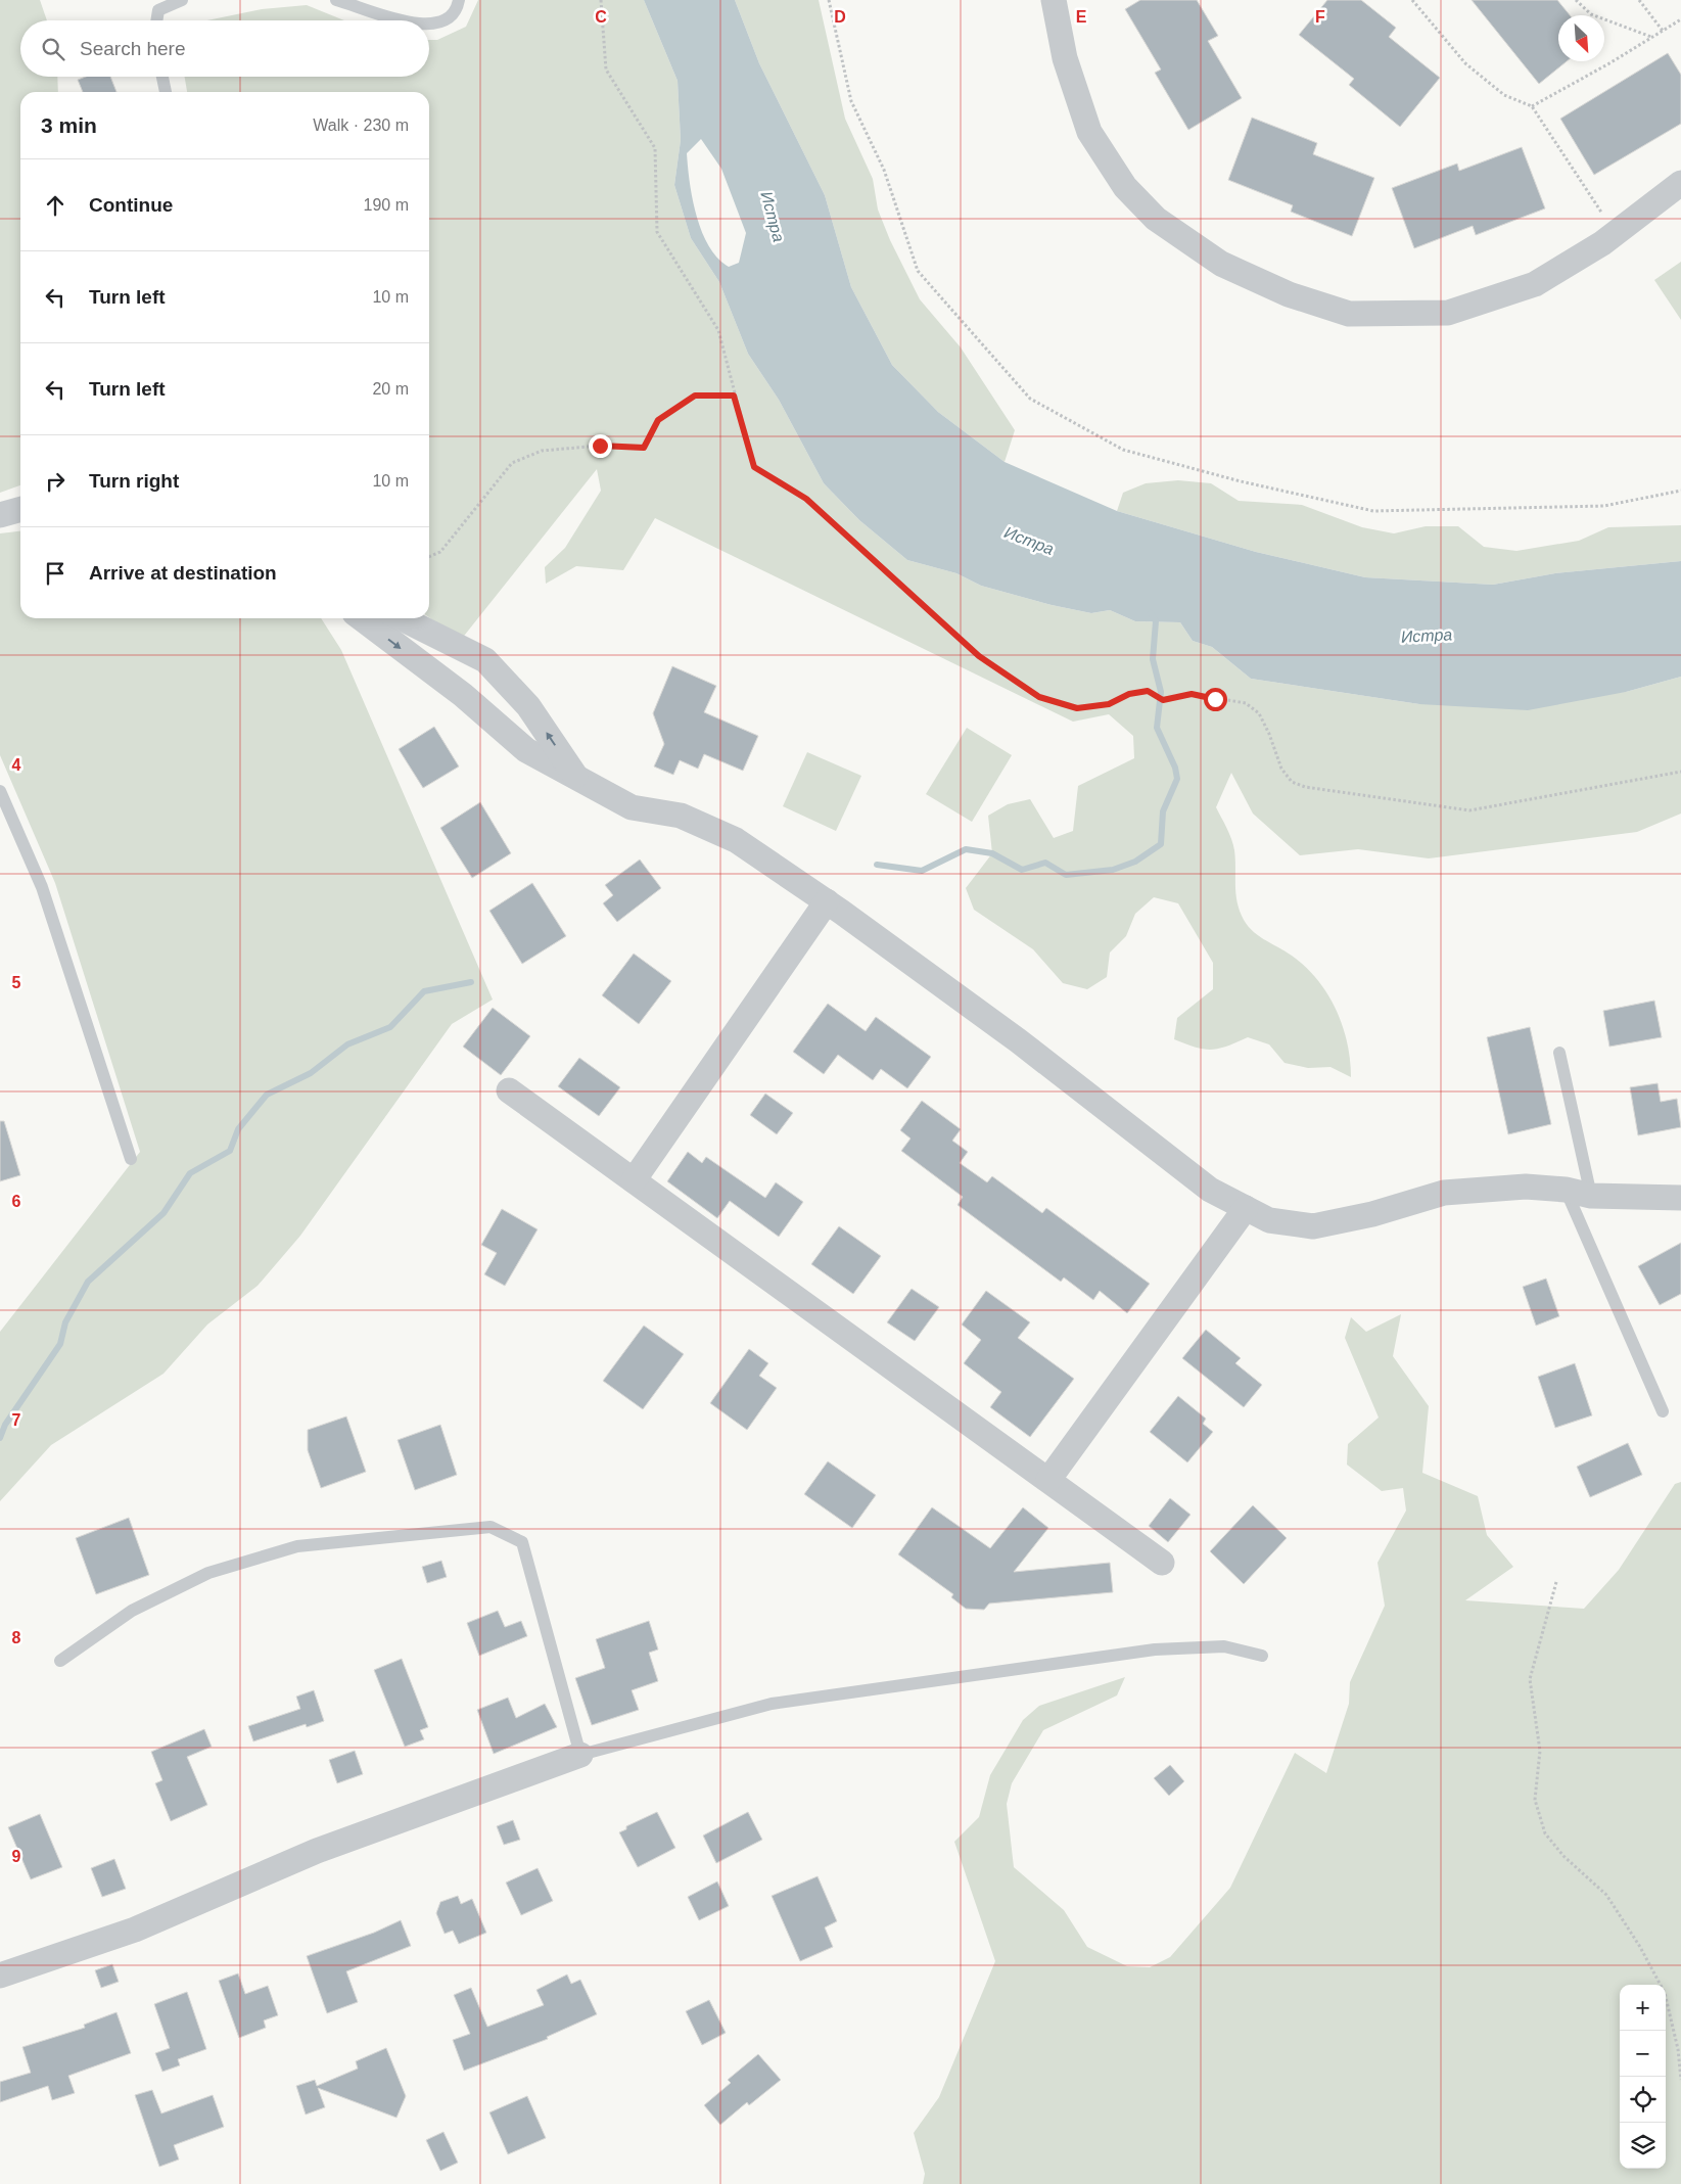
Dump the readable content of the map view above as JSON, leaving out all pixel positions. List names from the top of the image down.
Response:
{
  "water": ["Истра"],
  "north": "bottom right",
  "page": {
    "search": "Search here",
    "heading": ["3 min", "Walk · 230 m"],
    "list": [
      ["Continue", "190 m"],
      ["Turn left", "10 m"],
      ["Turn left", "20 m"],
      ["Turn right", "10 m"],
      "Arrive at destination"
    ],
    "map_buttons": ["+", "−"]
  },
  "grid": {
    "columns": [
      "C",
      "D",
      "E",
      "F"
    ],
    "rows": [
      "4",
      "5",
      "6",
      "7",
      "8",
      "9"
    ]
  }
}
